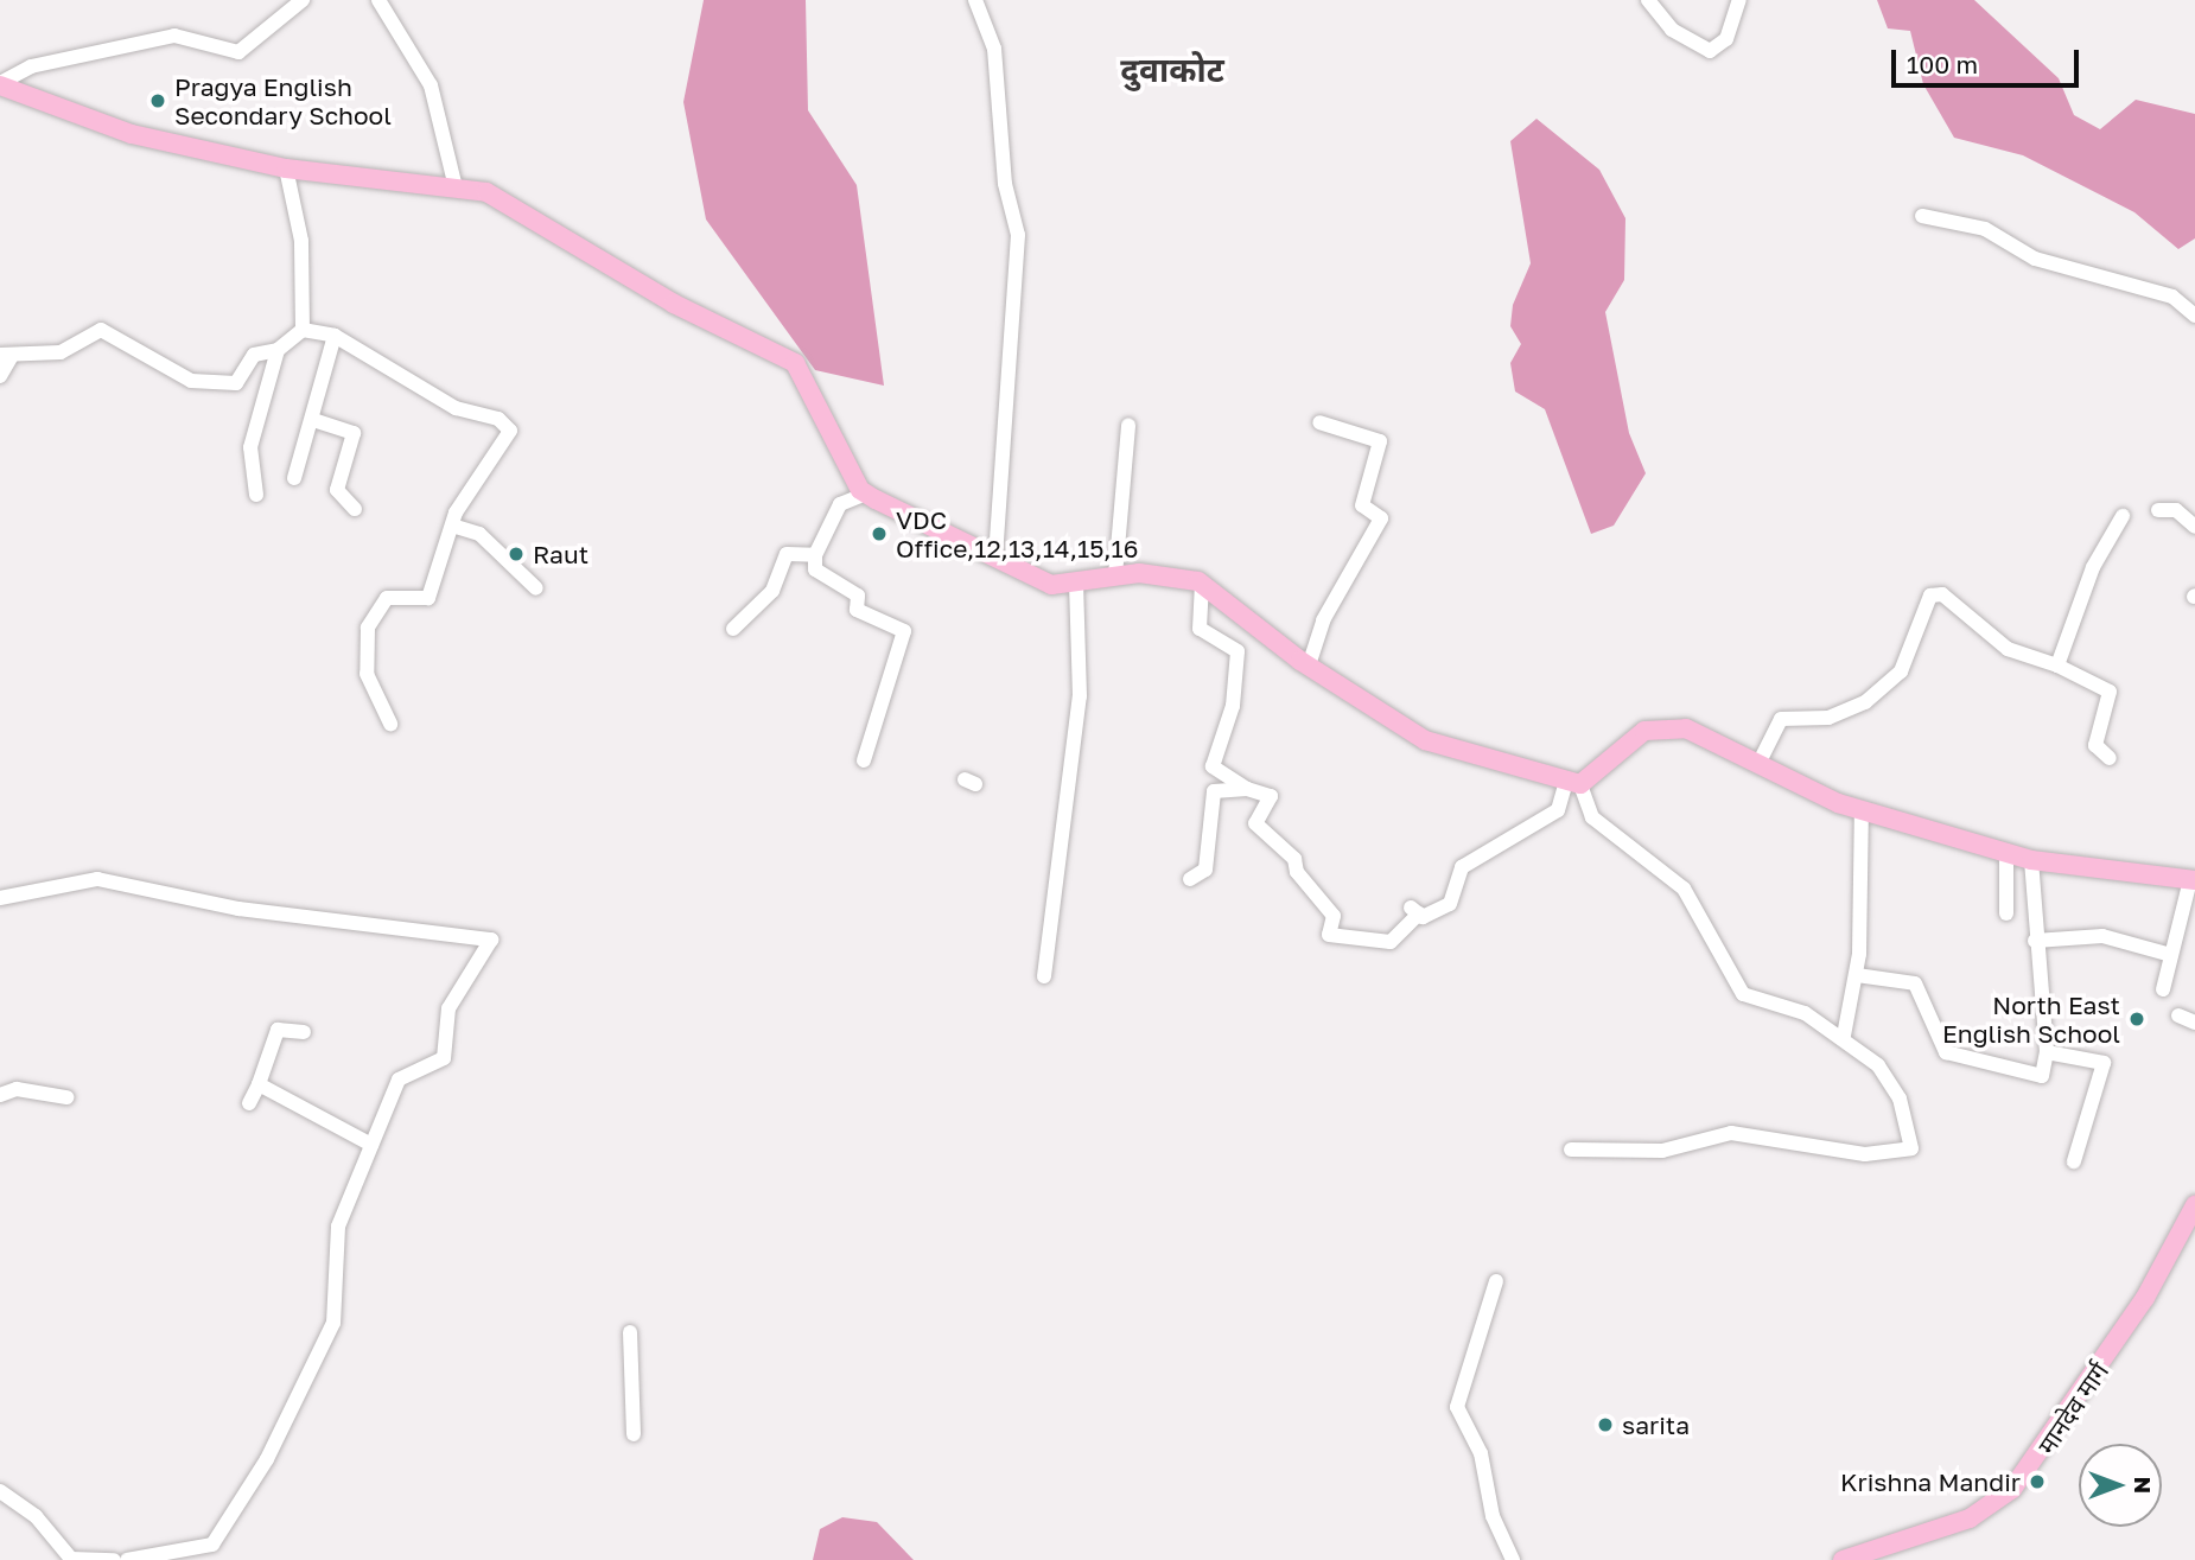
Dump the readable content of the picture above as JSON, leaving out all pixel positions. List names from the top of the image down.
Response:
{
  "streets": {
    "main road": ["मानदेव मार्ग"]
  },
  "districts": ["दुवाकोट"],
  "places": [
    "Pragya English Secondary School",
    "VDC Office,12,13,14,15,16",
    "Raut",
    "North East English School",
    "sarita",
    "Krishna Mandir"
  ],
  "scale_bar": "100 m",
  "north": "right"
}
